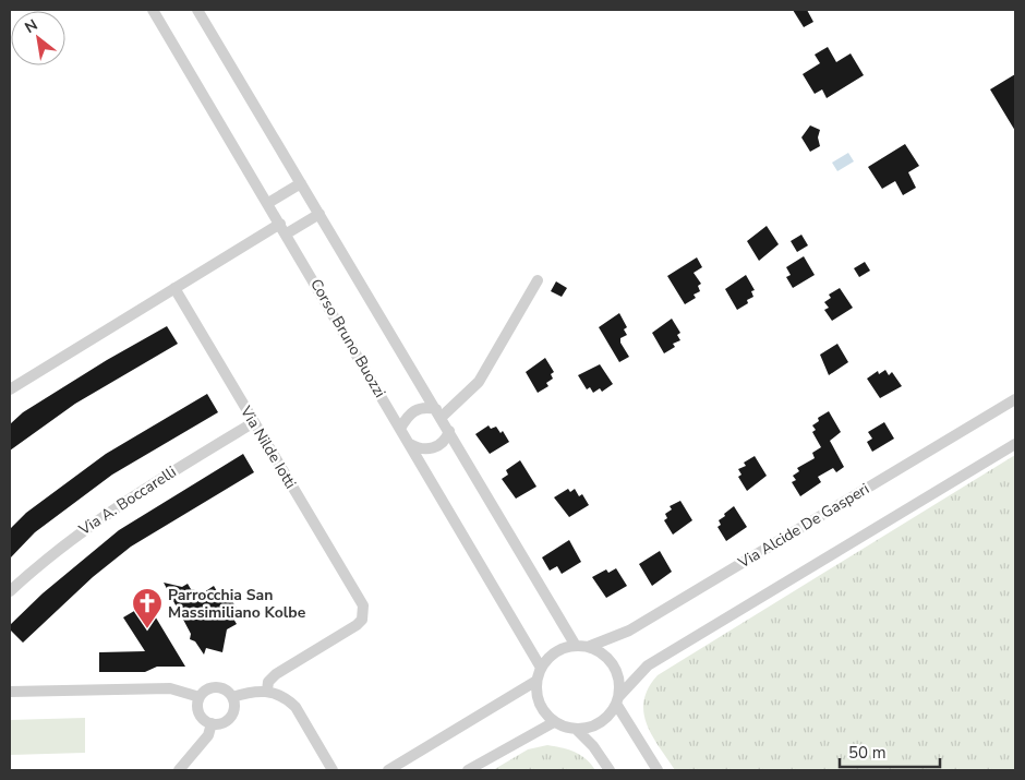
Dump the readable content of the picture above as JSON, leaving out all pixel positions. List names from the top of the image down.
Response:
{
  "streets": {
    "street": [
      "Corso Bruno Buozzi",
      "Via Nilde Iotti",
      "Via A. Boccarelli",
      "Via Alcide De Gasperi"
    ]
  },
  "crossings": [
    ["Corso Bruno Buozzi", "Via Alcide De Gasperi"],
    ["Via Nilde Iotti", "Via A. Boccarelli"]
  ],
  "places": {
    "church": ["Parrocchia San Massimiliano Kolbe"]
  },
  "scale_bar": "50 m",
  "north": "top left"
}
